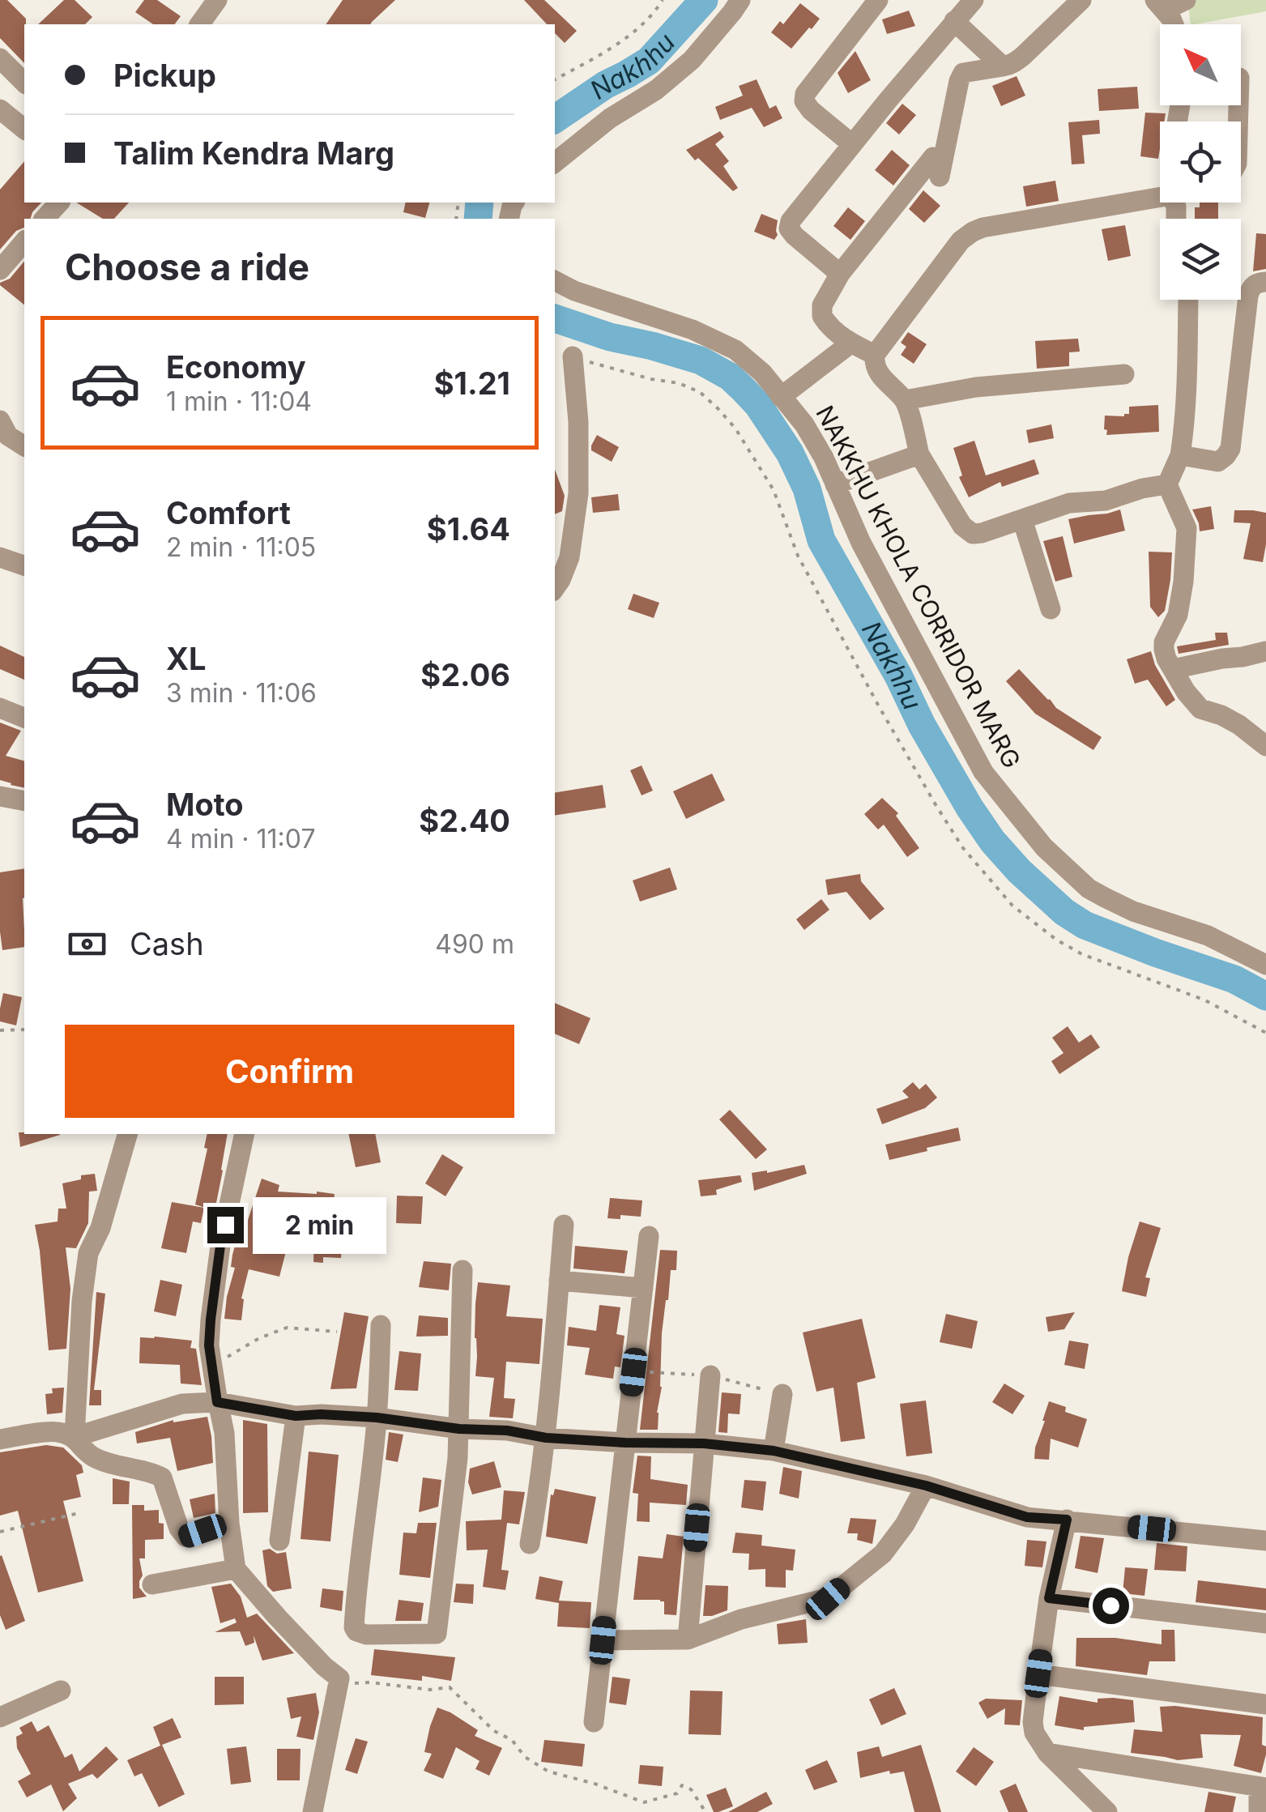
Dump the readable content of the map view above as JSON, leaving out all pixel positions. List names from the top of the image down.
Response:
{
  "streets": {
    "street": ["NAKKHU KHOLA CORRIDOR MARG"]
  },
  "water": ["Nakhhu"],
  "north": "top left",
  "page": {
    "banner": ["Pickup", "Talim Kendra Marg"],
    "heading": "Choose a ride",
    "list": [
      {
        "name": "Economy",
        "note": "1 min · 11:04",
        "value": "$1.21"
      },
      {
        "name": "Comfort",
        "note": "2 min · 11:05",
        "value": "$1.64"
      },
      {
        "name": "XL",
        "note": "3 min · 11:06",
        "value": "$2.06"
      },
      {
        "name": "Moto",
        "note": "4 min · 11:07",
        "value": "$2.40"
      }
    ],
    "pay": ["Cash", "490 m"],
    "buttons": "Confirm",
    "bubble": "2 min"
  }
}
